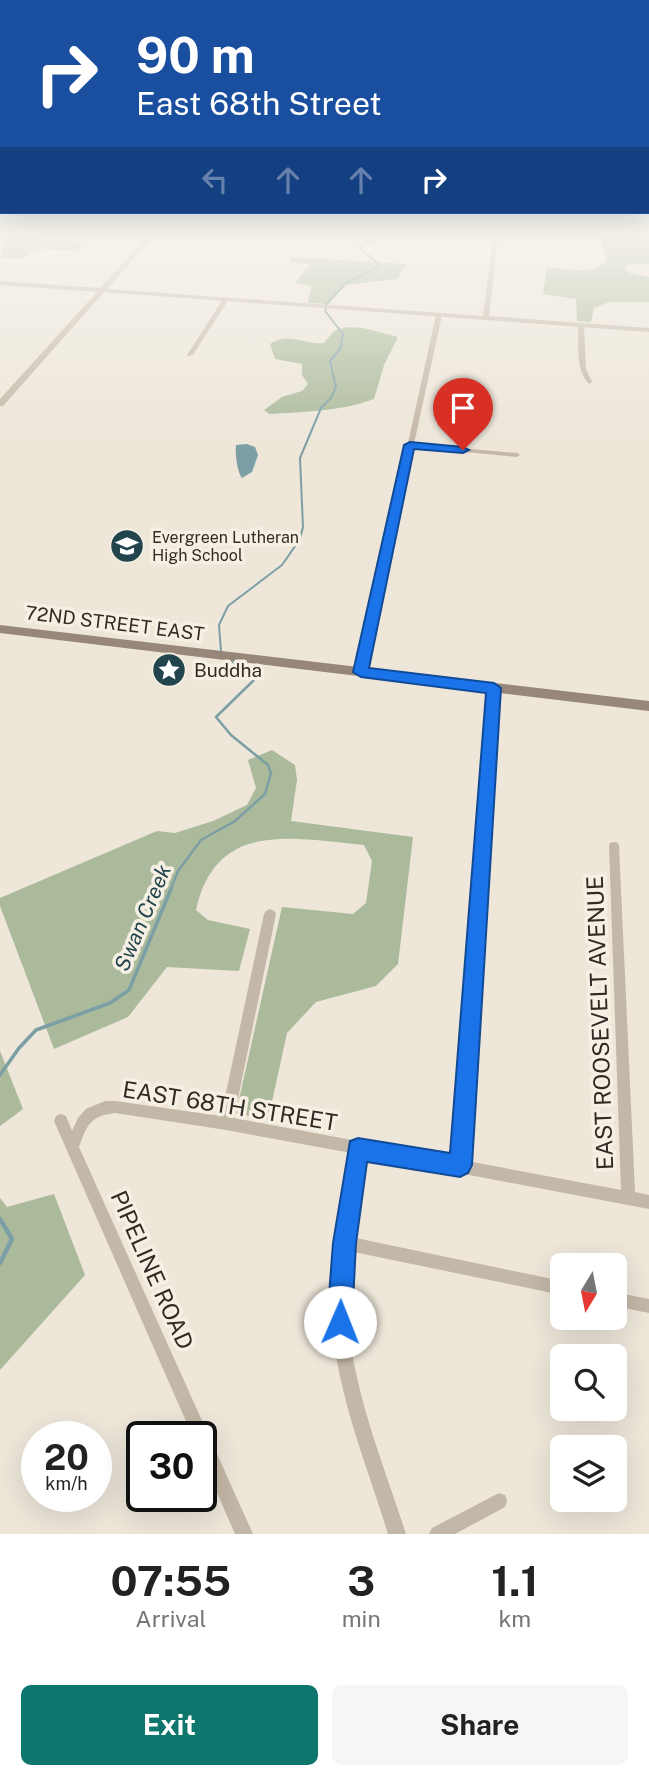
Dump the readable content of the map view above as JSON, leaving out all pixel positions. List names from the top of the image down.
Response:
{
  "streets": {
    "main road": ["72ND STREET EAST"],
    "street": ["EAST ROOSEVELT AVENUE", "EAST 68TH STREET", "PIPELINE ROAD"]
  },
  "crossings": [
    ["EAST ROOSEVELT AVENUE", "EAST 68TH STREET"],
    ["EAST 68TH STREET", "PIPELINE ROAD"]
  ],
  "water": ["Swan Creek"],
  "places": {
    "school or university": ["Evergreen Lutheran High School"],
    "place": ["Buddha"]
  },
  "north": "bottom",
  "page": {
    "turn": ["90 m", "East 68th Street"],
    "speed": "20 km/h",
    "limit": "30",
    "eta": [
      "07:55",
      "Arrival",
      "3",
      "min",
      "1.1",
      "km"
    ],
    "buttons": ["Exit", "Share"]
  }
}
